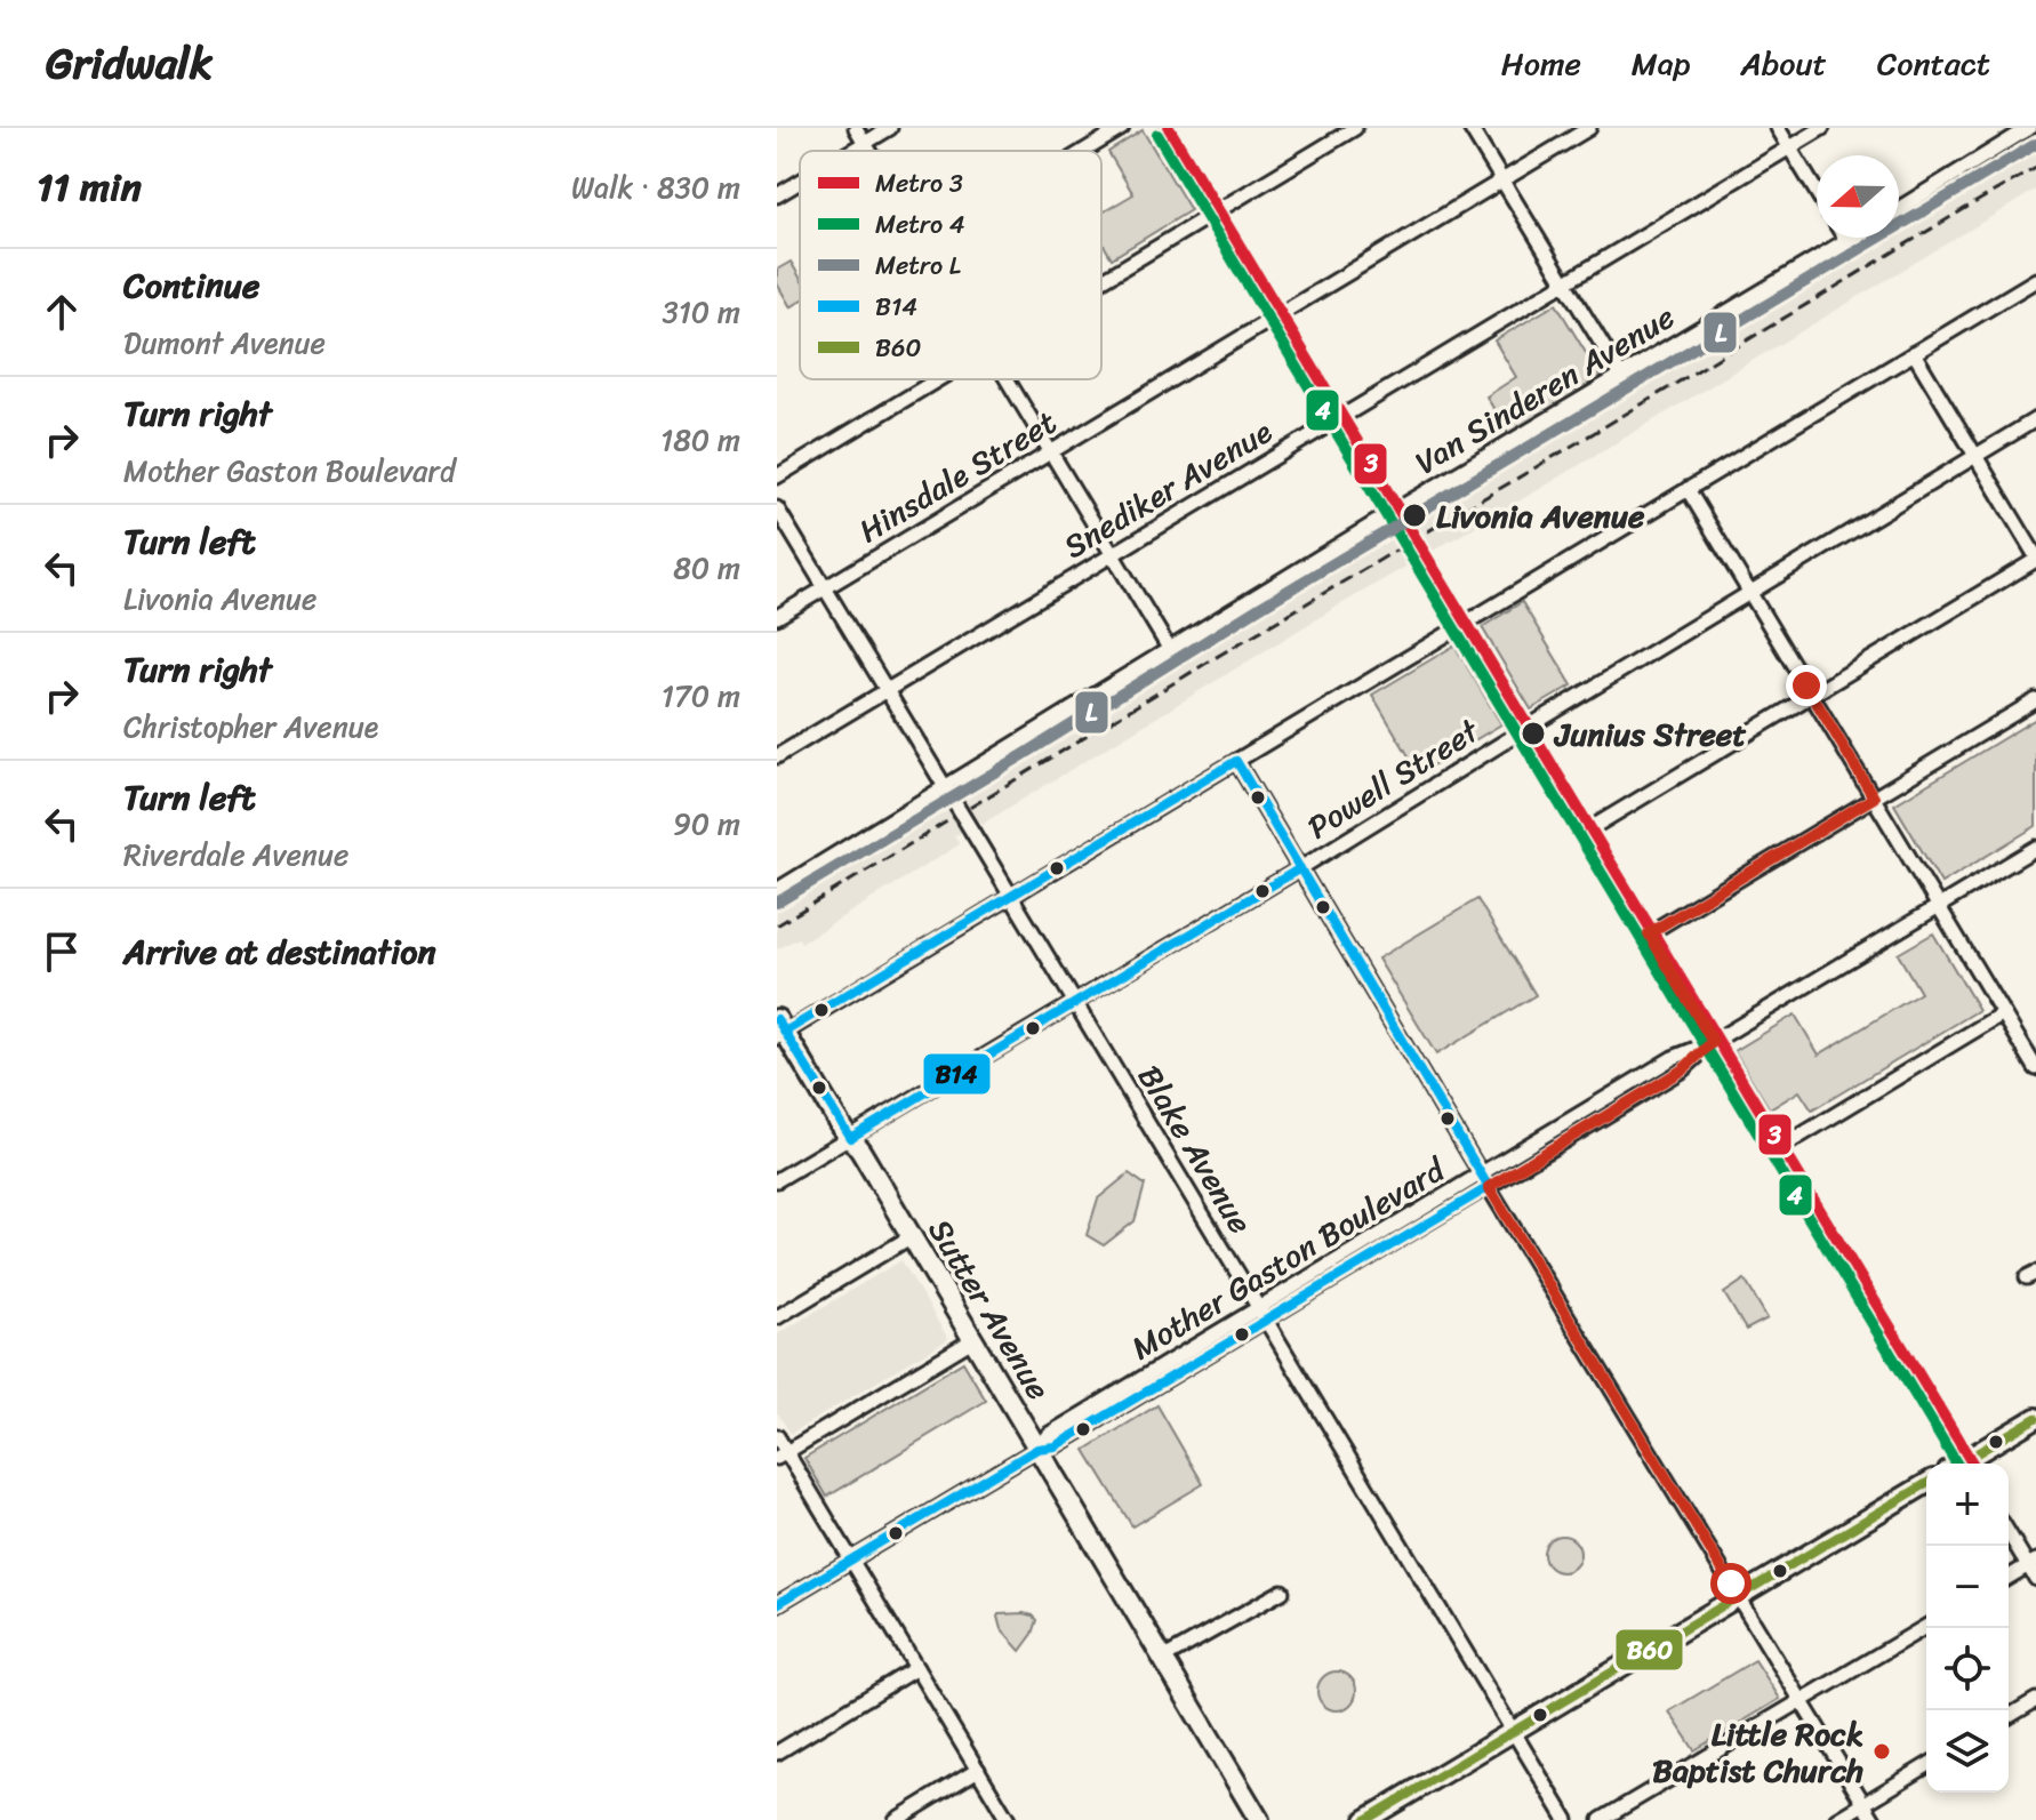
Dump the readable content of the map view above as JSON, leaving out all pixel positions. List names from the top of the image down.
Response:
{
  "streets": {
    "street": [
      "Van Sinderen Avenue",
      "Hinsdale Street",
      "Snediker Avenue",
      "Powell Street",
      "Blake Avenue",
      "Mother Gaston Boulevard",
      "Sutter Avenue"
    ]
  },
  "crossings": [
    ["Van Sinderen Avenue", "Blake Avenue"],
    ["Hinsdale Street", "Blake Avenue"],
    ["Snediker Avenue", "Blake Avenue"],
    ["Powell Street", "Blake Avenue"],
    ["Powell Street", "Sutter Avenue"],
    ["Blake Avenue", "Mother Gaston Boulevard"],
    ["Mother Gaston Boulevard", "Sutter Avenue"]
  ],
  "places": ["Livonia Avenue", "Junius Street", "Little Rock Baptist Church"],
  "lines": [
    "metro line 3",
    "metro line 4",
    "metro line L",
    "transit line B14",
    "transit line B60"
  ],
  "legend": [
    "Metro 3",
    "Metro 4",
    "Metro L",
    "B14",
    "B60"
  ],
  "north": "left",
  "page": {
    "header": "Gridwalk",
    "nav": [
      "Home",
      "Map",
      "About",
      "Contact"
    ],
    "heading": ["11 min", "Walk · 830 m"],
    "list": [
      ["Continue", "Dumont Avenue", "310 m"],
      ["Turn right", "Mother Gaston Boulevard", "180 m"],
      ["Turn left", "Livonia Avenue", "80 m"],
      ["Turn right", "Christopher Avenue", "170 m"],
      ["Turn left", "Riverdale Avenue", "90 m"],
      "Arrive at destination"
    ],
    "map_buttons": ["+", "−"]
  }
}
